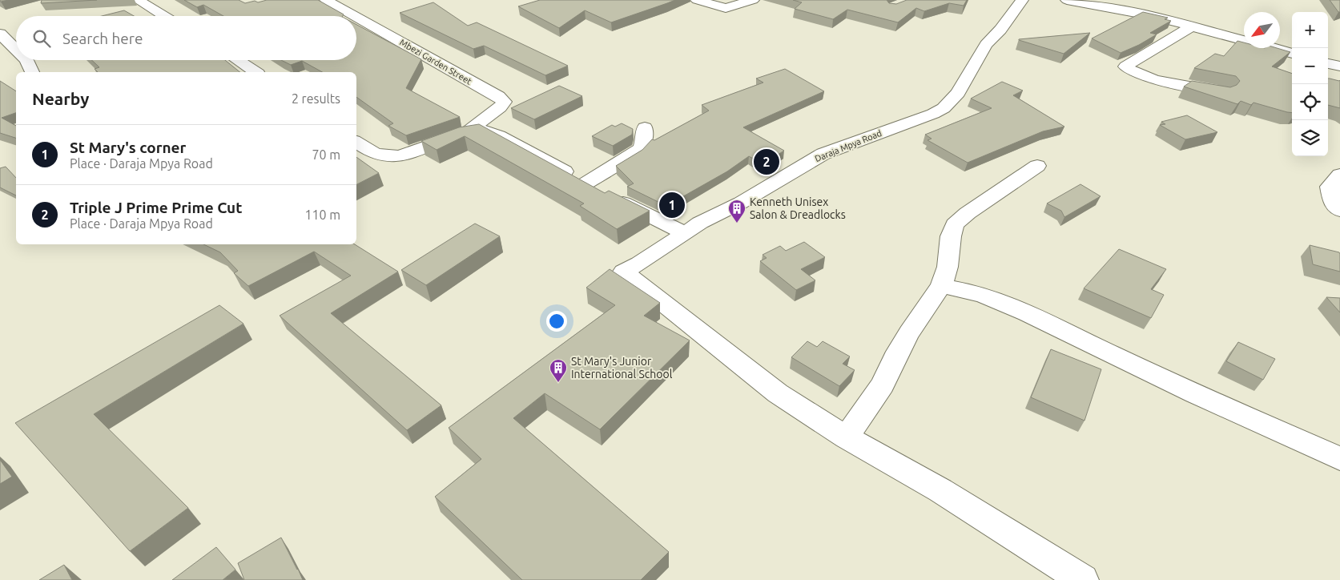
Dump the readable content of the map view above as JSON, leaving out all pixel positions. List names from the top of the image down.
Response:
{
  "streets": {
    "street": ["Mbezi Garden Street", "Daraja Mpya Road"]
  },
  "places": {
    "building": ["Kenneth Unisex Salon & Dreadlocks", "St Mary's Junior International School"]
  },
  "north": "bottom left",
  "page": {
    "map_buttons": ["+", "−"],
    "search": "Search here",
    "heading": ["Nearby", "2 results"],
    "list": [
      {
        "mark": "1",
        "name": "St Mary's corner",
        "note": "Place · Daraja Mpya Road",
        "value": "70 m"
      },
      {
        "mark": "2",
        "name": "Triple J Prime Prime Cut",
        "note": "Place · Daraja Mpya Road",
        "value": "110 m"
      }
    ],
    "pins": ["2", "1"]
  }
}
